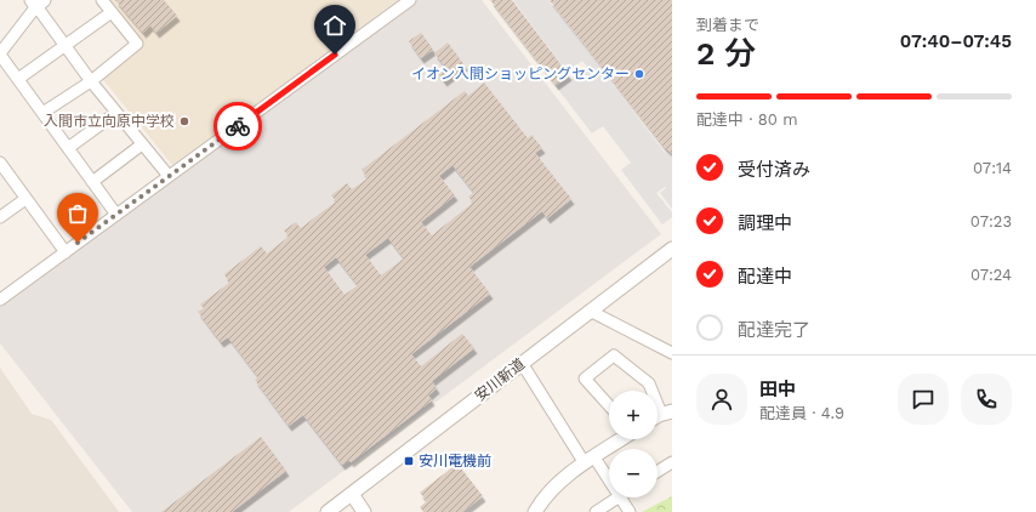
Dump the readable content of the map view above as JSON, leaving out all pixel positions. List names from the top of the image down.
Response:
{
  "streets": {
    "street": ["安川新道"]
  },
  "places": {
    "other": ["イオン入間ショッピングセンター", "入間市立向原中学校"],
    "transit": ["安川電機前"]
  },
  "page": {
    "heading": ["2 分", "到着まで", "07:40–07:45"],
    "panel": ["田中", "配達員 · 4.9"],
    "bar": "配達中 · 80 m",
    "list": [
      ["受付済み", "07:14"],
      ["調理中", "07:23"],
      ["配達中", "07:24"],
      "配達完了"
    ],
    "map_buttons": ["+", "−"]
  }
}
